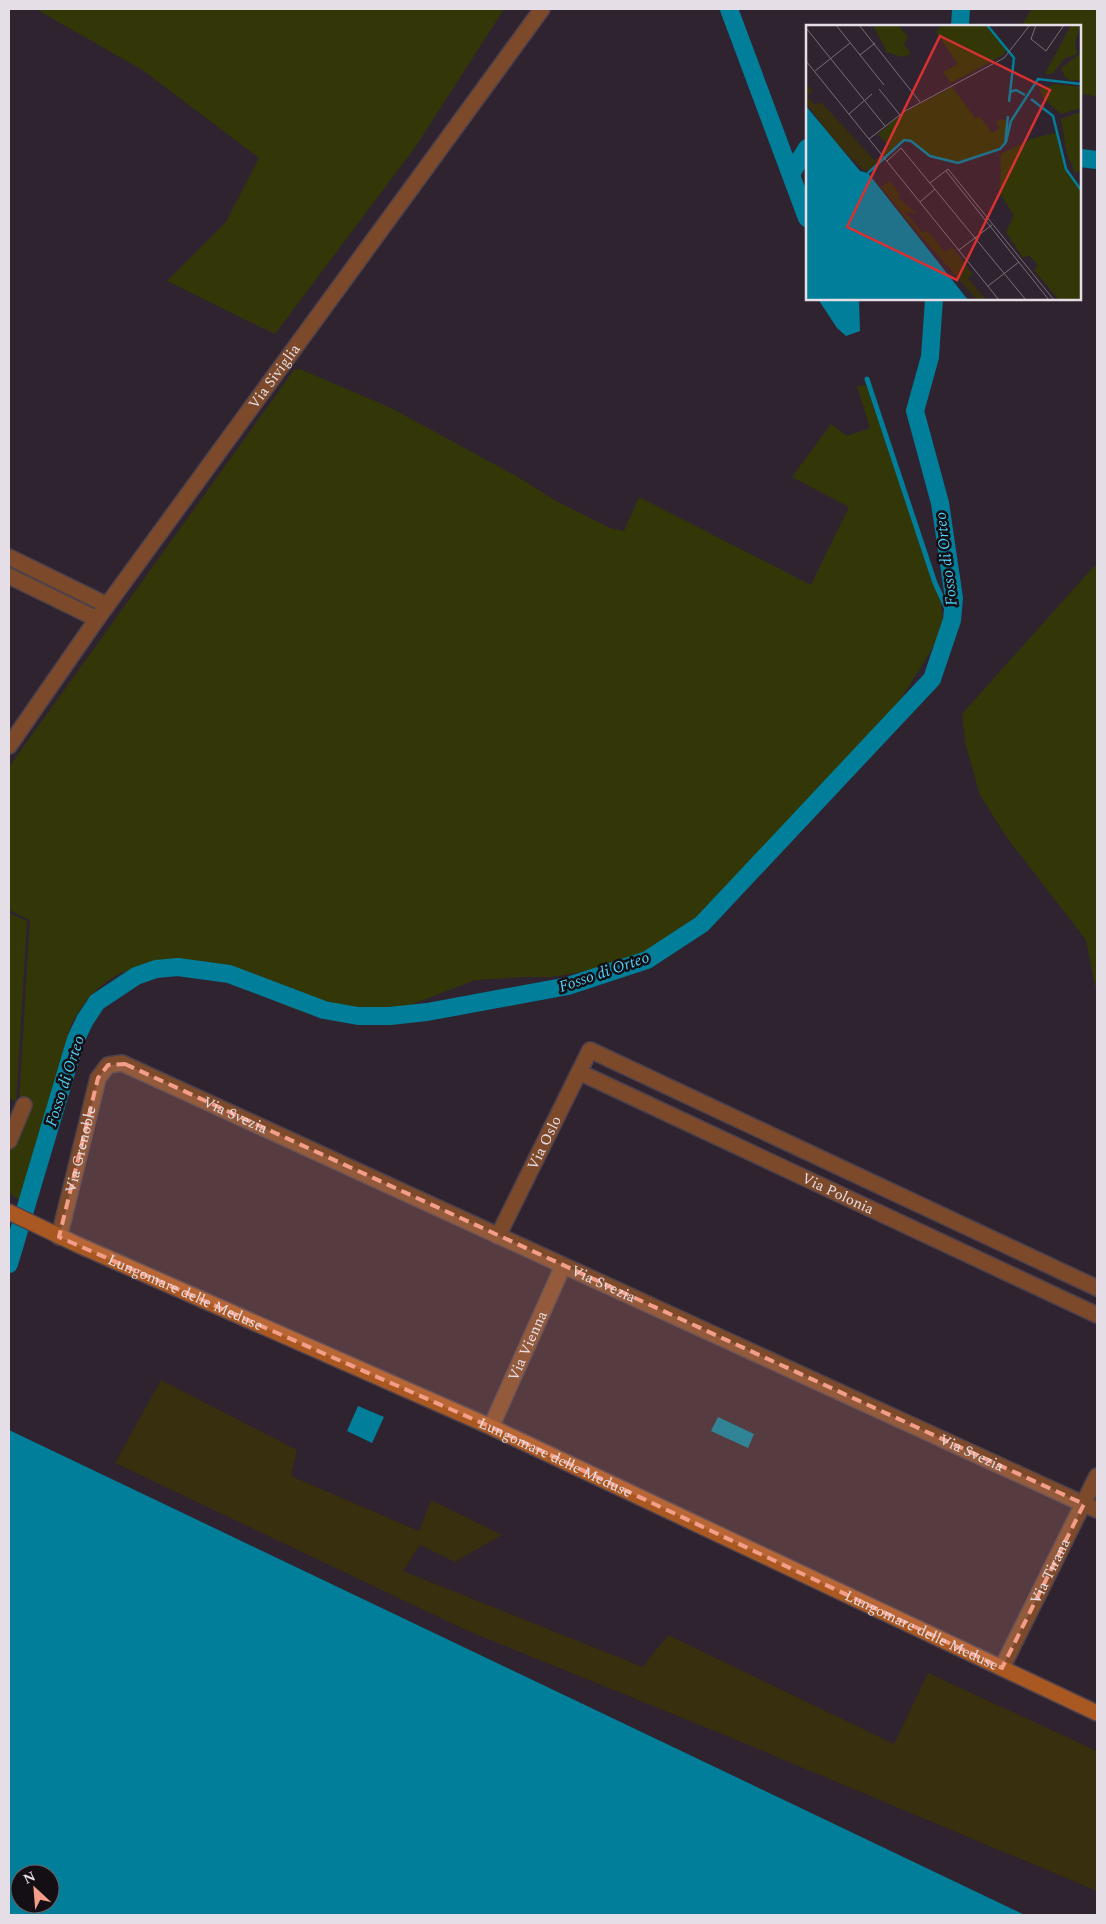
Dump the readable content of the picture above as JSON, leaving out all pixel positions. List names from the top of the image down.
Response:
{
  "streets": {
    "main road": ["Lungomare delle Meduse"],
    "street": [
      "Via Siviglia",
      "Via Svezia",
      "Via Oslo",
      "Via Grenoble",
      "Via Polonia",
      "Via Vienna",
      "Via Tirana"
    ]
  },
  "crossings": [
    ["Via Svezia", "Via Oslo"],
    ["Via Svezia", "Via Grenoble"],
    ["Via Svezia", "Via Vienna"],
    ["Via Svezia", "Via Tirana"],
    ["Via Oslo", "Via Polonia"],
    ["Via Grenoble", "Lungomare delle Meduse"],
    ["Lungomare delle Meduse", "Via Vienna"],
    ["Lungomare delle Meduse", "Via Tirana"]
  ],
  "water": ["Fosso di Orteo"],
  "north": "top left"
}
